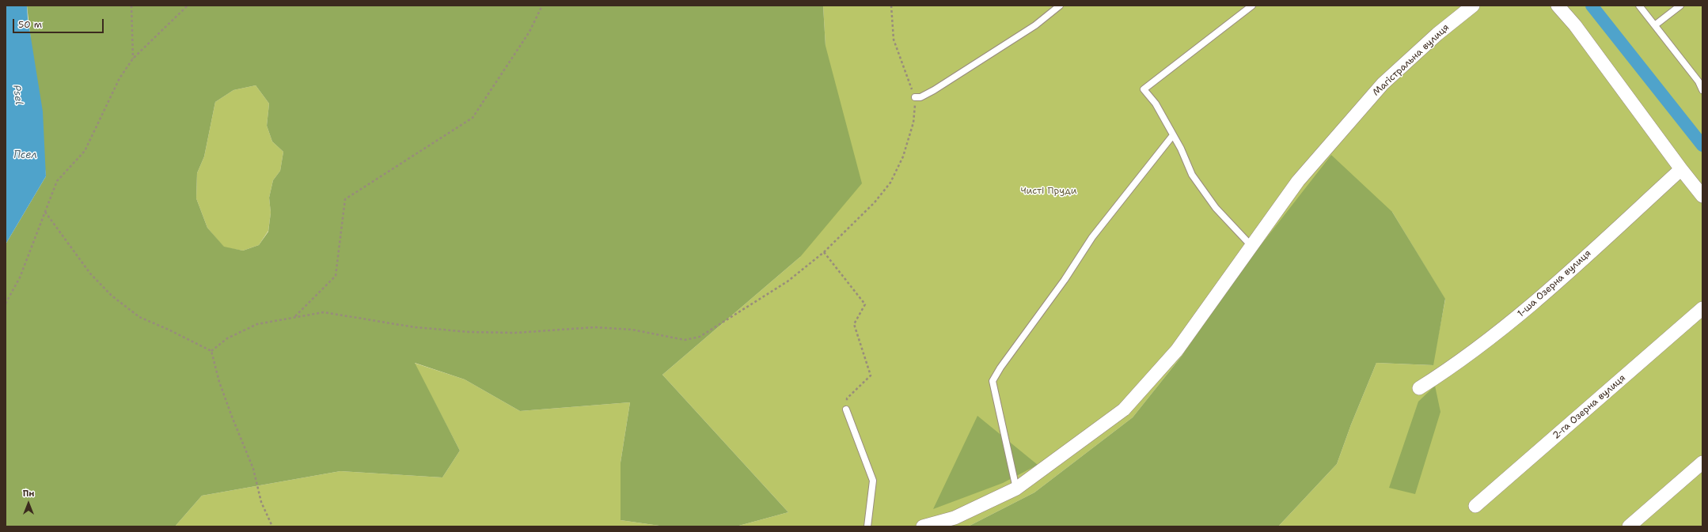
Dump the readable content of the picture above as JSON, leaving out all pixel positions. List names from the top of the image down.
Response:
{
  "streets": {
    "street": ["Магістральна вулиця", "1-ша Озерна вулиця", "2-га Озерна вулиця"]
  },
  "water": ["Psel", "Псел"],
  "parks": ["Чисті Пруди"],
  "scale_bar": "50 m",
  "north": "top"
}
